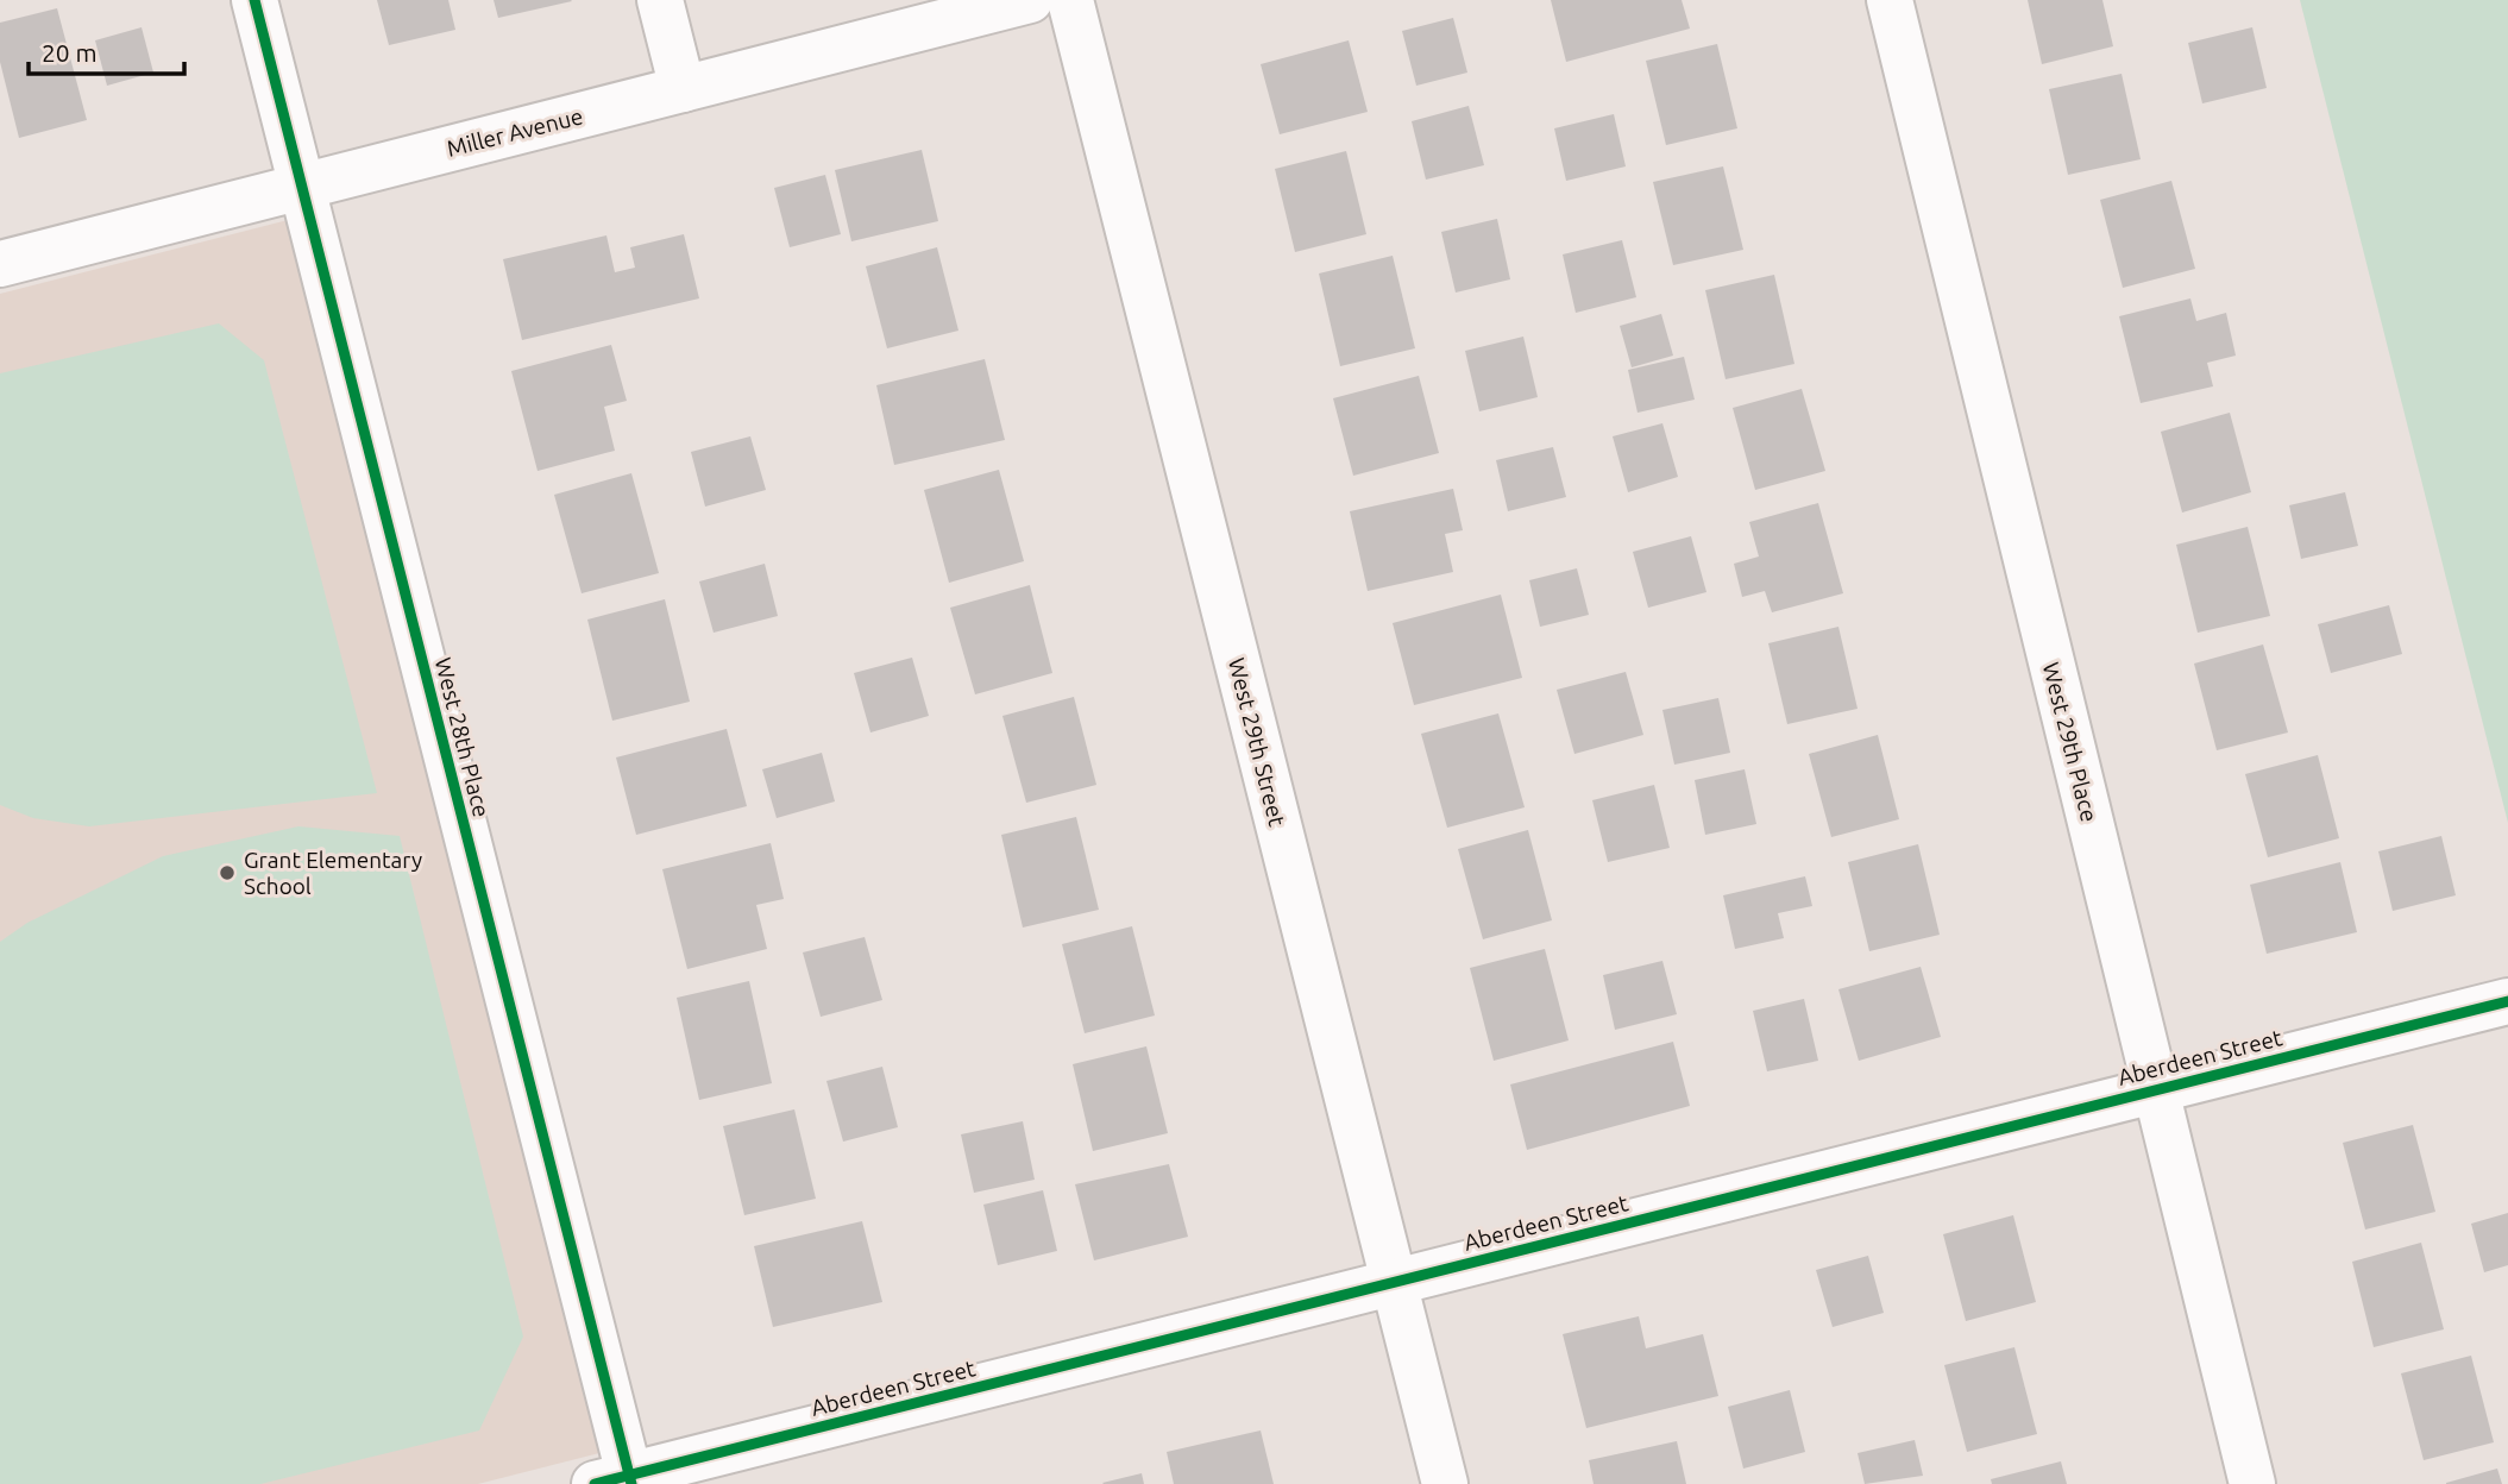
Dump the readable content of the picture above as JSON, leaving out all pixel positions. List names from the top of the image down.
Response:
{
  "streets": {
    "street": [
      "Miller Avenue",
      "West 28th Place",
      "West 29th Street",
      "West 29th Place",
      "Aberdeen Street"
    ]
  },
  "crossings": [
    ["Miller Avenue", "West 28th Place"],
    ["West 28th Place", "Aberdeen Street"],
    ["West 29th Street", "Aberdeen Street"],
    ["West 29th Place", "Aberdeen Street"]
  ],
  "places": ["Grant Elementary School"],
  "scale_bar": "20 m"
}
